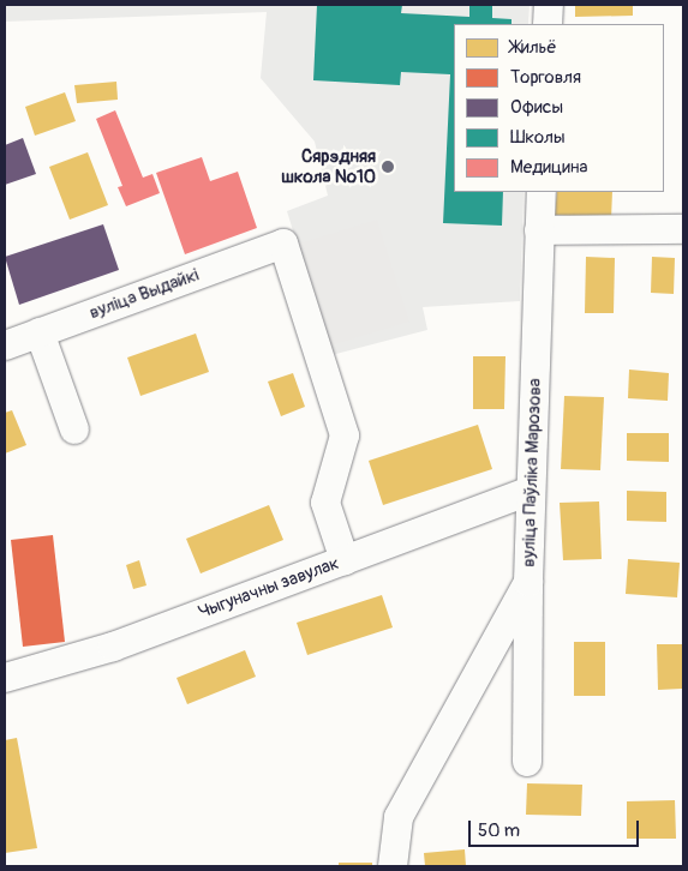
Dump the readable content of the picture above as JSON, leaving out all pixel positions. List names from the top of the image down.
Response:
{
  "streets": {
    "street": ["вуліца Выдайкі", "вуліца Паўліка Марозова", "Чыгуначны завулак"]
  },
  "crossings": [
    ["вуліца Выдайкі", "Чыгуначны завулак"],
    ["вуліца Паўліка Марозова", "Чыгуначны завулак"]
  ],
  "places": ["Сярэдняя школа №10"],
  "legend": [
    "Жильё",
    "Торговля",
    "Офисы",
    "Школы",
    "Медицина"
  ],
  "scale_bar": "50 m"
}
